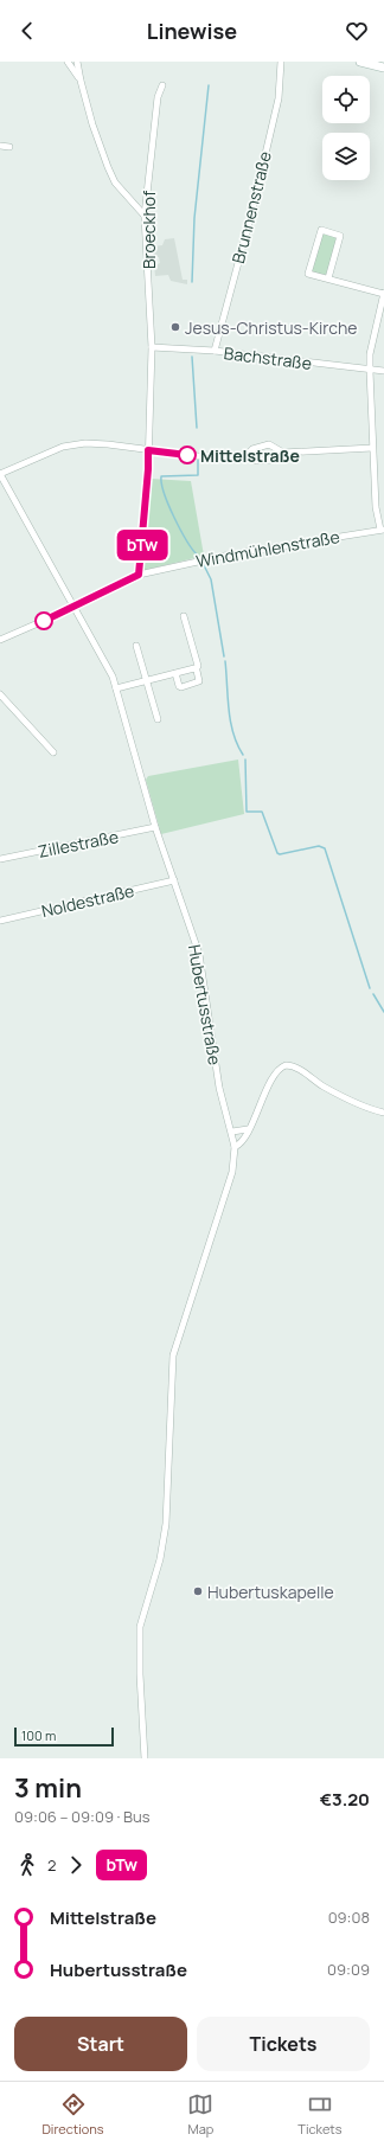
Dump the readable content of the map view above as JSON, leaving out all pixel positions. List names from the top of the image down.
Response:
{
  "streets": {
    "street": [
      "Brunnenstraße",
      "Broeckhof",
      "Bachstraße",
      "Windmühlenstraße",
      "Zillestraße",
      "Noldestraße",
      "Hubertusstraße"
    ]
  },
  "crossings": [
    ["Brunnenstraße", "Bachstraße"],
    ["Broeckhof", "Bachstraße"],
    ["Broeckhof", "Windmühlenstraße"],
    ["Windmühlenstraße", "Hubertusstraße"],
    ["Zillestraße", "Hubertusstraße"],
    ["Noldestraße", "Hubertusstraße"]
  ],
  "places": ["Jesus-Christus-Kirche", "Mittelstraße", "Hubertuskapelle"],
  "lines": ["bus line bTw"],
  "scale_bar": "100 m",
  "page": {
    "header": "Linewise",
    "on_map": "bTw",
    "scale": "100 m",
    "heading": ["3 min", "09:06 – 09:09 · Bus", "€3.20"],
    "legs": ["2", "bTw"],
    "list": [
      {
        "name": "Mittelstraße",
        "value": "09:08"
      },
      {
        "name": "Hubertusstraße",
        "value": "09:09"
      }
    ],
    "buttons": ["Start", "Tickets"],
    "tabs": ["Directions", "Map", "Tickets"]
  }
}
